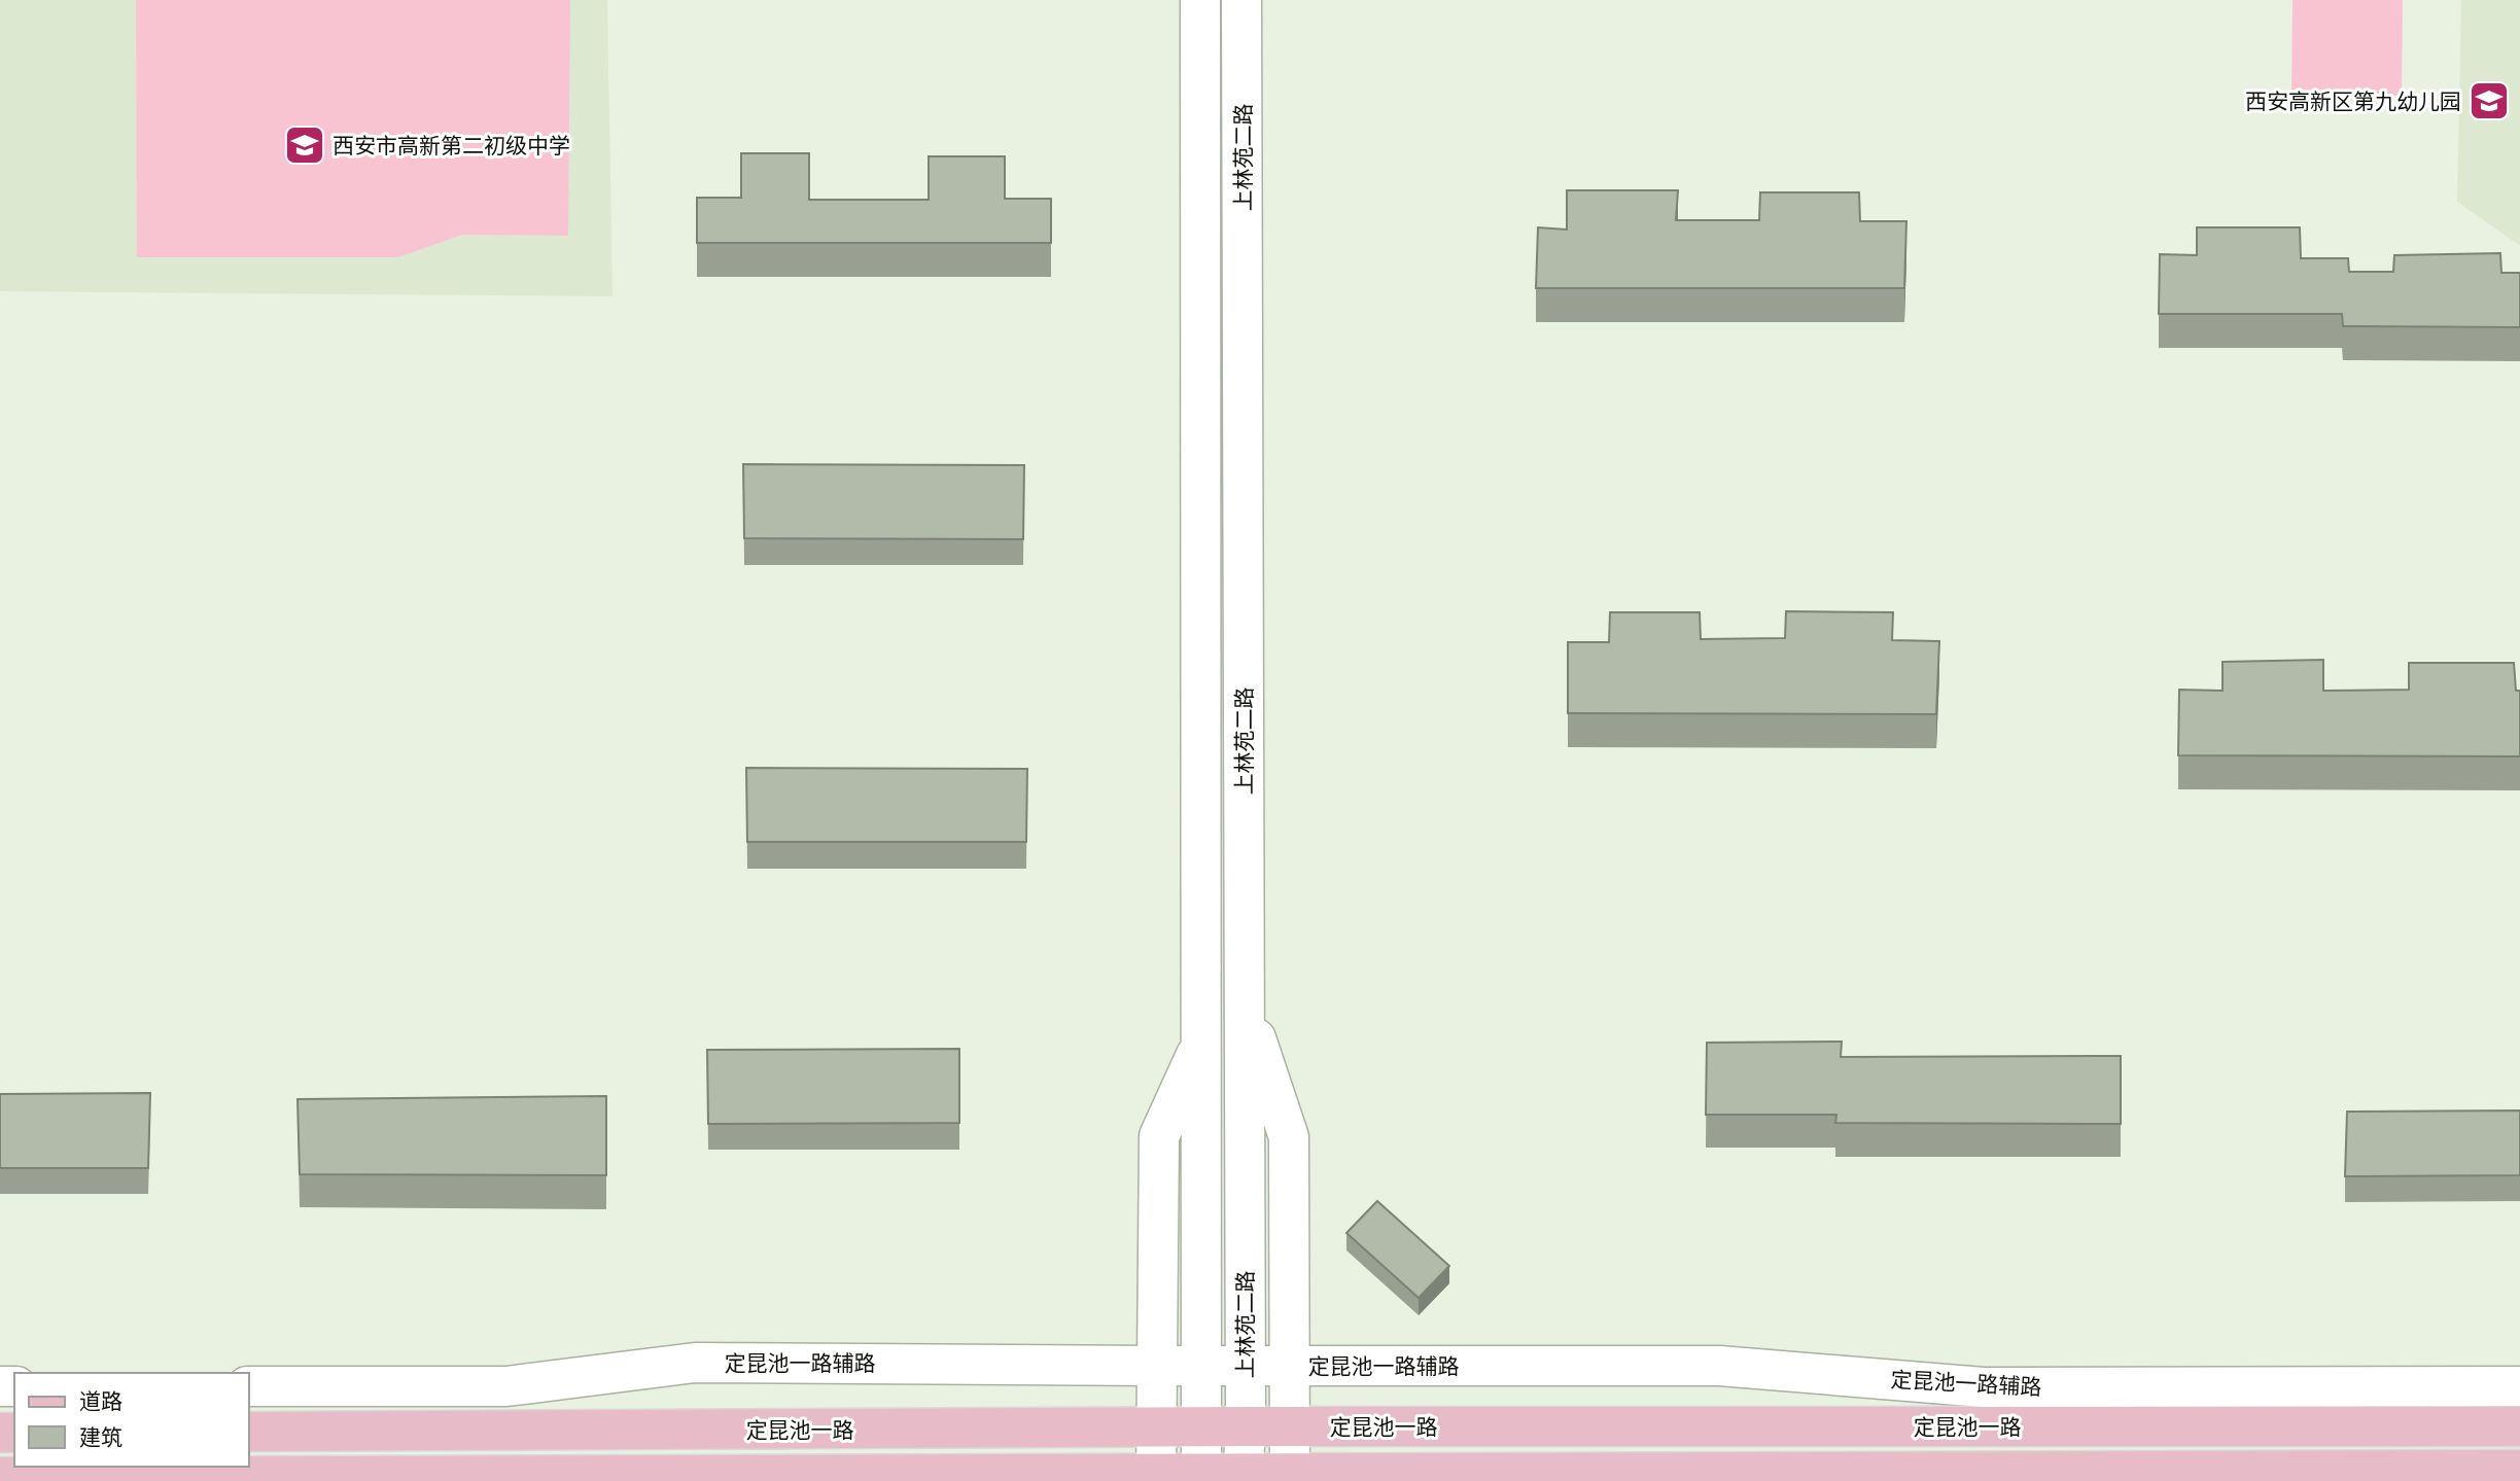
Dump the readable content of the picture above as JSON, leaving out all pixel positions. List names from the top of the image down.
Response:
{
  "streets": {
    "main road": ["定昆池一路"],
    "street": ["上林苑二路", "定昆池一路辅路"]
  },
  "crossings": [
    ["上林苑二路", "定昆池一路辅路"],
    ["上林苑二路", "定昆池一路"]
  ],
  "places": {
    "school or university": ["西安高新区第九幼儿园", "西安市高新第二初级中学"]
  },
  "legend": ["道路", "建筑"]
}
